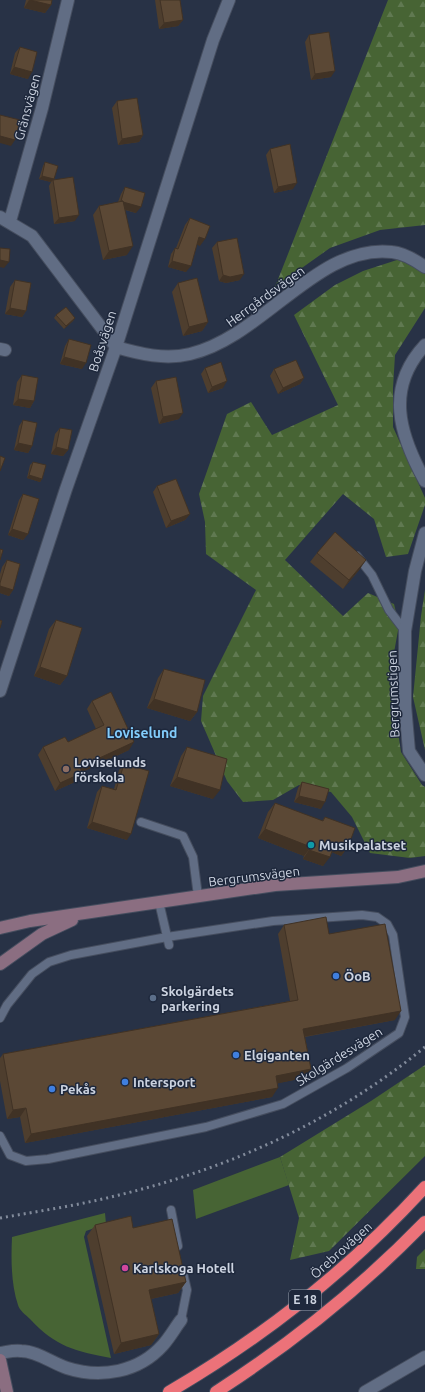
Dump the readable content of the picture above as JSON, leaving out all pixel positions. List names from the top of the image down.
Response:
{
  "streets": {
    "highway": ["Örebrovägen", "E 18"],
    "street": [
      "Gränsvägen",
      "Herrgårdsvägen",
      "Boåsvägen",
      "Bergrumstigen",
      "Bergrumsvägen"
    ],
    "lane": ["Skolgärdesvägen"]
  },
  "crossings": [
    ["Herrgårdsvägen", "Boåsvägen"]
  ],
  "districts": ["Loviselund"],
  "places": [
    "Loviselunds förskola",
    "Musikpalatset",
    "ÖoB",
    "Skolgärdets parkering",
    "Elgiganten",
    "Intersport",
    "Pekås",
    "Karlskoga Hotell"
  ]
}
